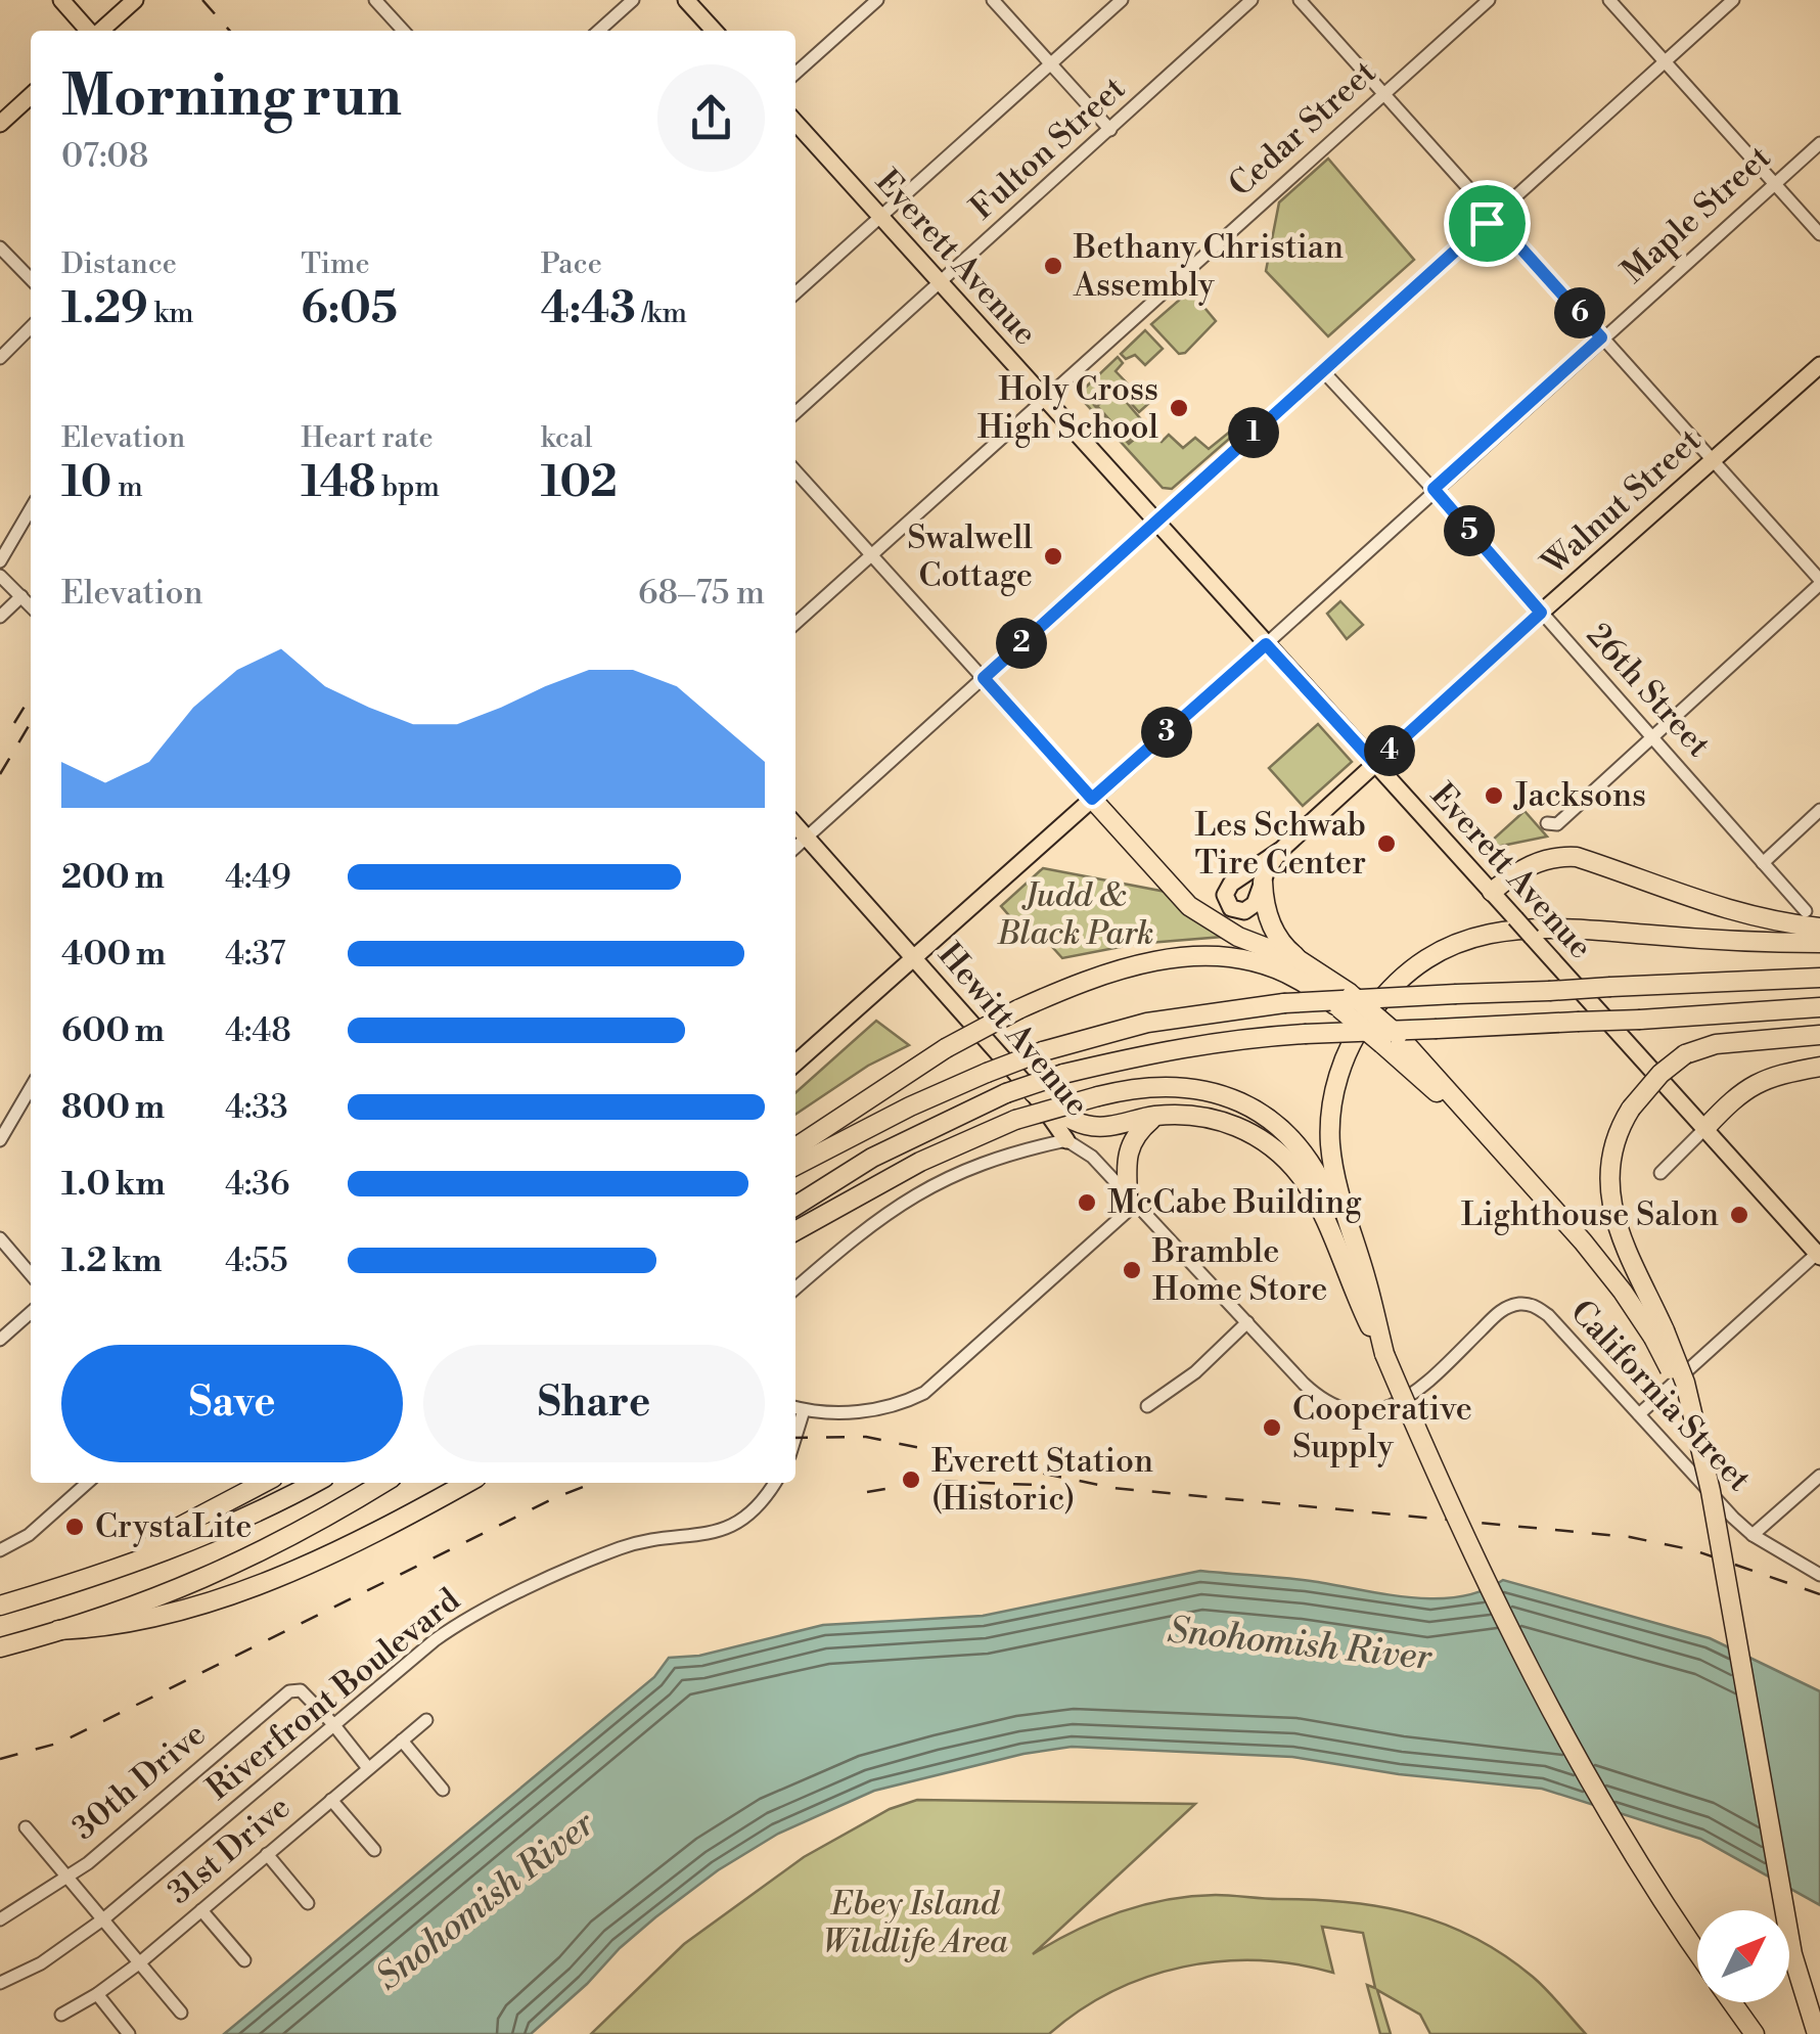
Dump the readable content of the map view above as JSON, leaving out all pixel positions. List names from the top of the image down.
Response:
{
  "streets": {
    "main road": [
      "Maple Street",
      "Everett Avenue",
      "Walnut Street",
      "Hewitt Avenue"
    ],
    "street": [
      "Cedar Street",
      "Fulton Street",
      "26th Street",
      "California Street",
      "Riverfront Boulevard",
      "30th Drive",
      "31st Drive"
    ]
  },
  "crossings": [
    ["Cedar Street", "Everett Avenue"],
    ["Fulton Street", "Everett Avenue"],
    ["Maple Street", "Everett Avenue"],
    ["Maple Street", "26th Street"],
    ["Maple Street", "Hewitt Avenue"],
    ["Everett Avenue", "Walnut Street"],
    ["Walnut Street", "26th Street"],
    ["Hewitt Avenue", "California Street"],
    ["Riverfront Boulevard", "30th Drive"]
  ],
  "water": ["Snohomish River"],
  "parks": ["Judd & Black Park", "Ebey Island Wildlife Area"],
  "places": [
    "Bethany Christian Assembly",
    "Holy Cross High School",
    "Swalwell Cottage",
    "Jacksons",
    "Les Schwab Tire Center",
    "McCabe Building",
    "Lighthouse Salon",
    "Bramble Home Store",
    "Cooperative Supply",
    "Everett Station (Historic)",
    "CrystaLite"
  ],
  "north": "top right",
  "page": {
    "heading": ["Morning run", "07:08"],
    "stats": [
      ["Distance", "1.29 km"],
      ["Time", "6:05"],
      ["Pace", "4:43 /km"],
      ["Elevation", "10 m"],
      ["Heart rate", "148 bpm"],
      ["kcal", "102"]
    ],
    "pins": [
      "6",
      "1",
      "5",
      "2",
      "3",
      "4"
    ],
    "chart": ["Elevation", "68–75 m"],
    "list": [
      {
        "name": "200 m",
        "note": "4:49"
      },
      {
        "name": "400 m",
        "note": "4:37"
      },
      {
        "name": "600 m",
        "note": "4:48"
      },
      {
        "name": "800 m",
        "note": "4:33"
      },
      {
        "name": "1.0 km",
        "note": "4:36"
      },
      {
        "name": "1.2 km",
        "note": "4:55"
      }
    ],
    "buttons": ["Save", "Share"]
  }
}
